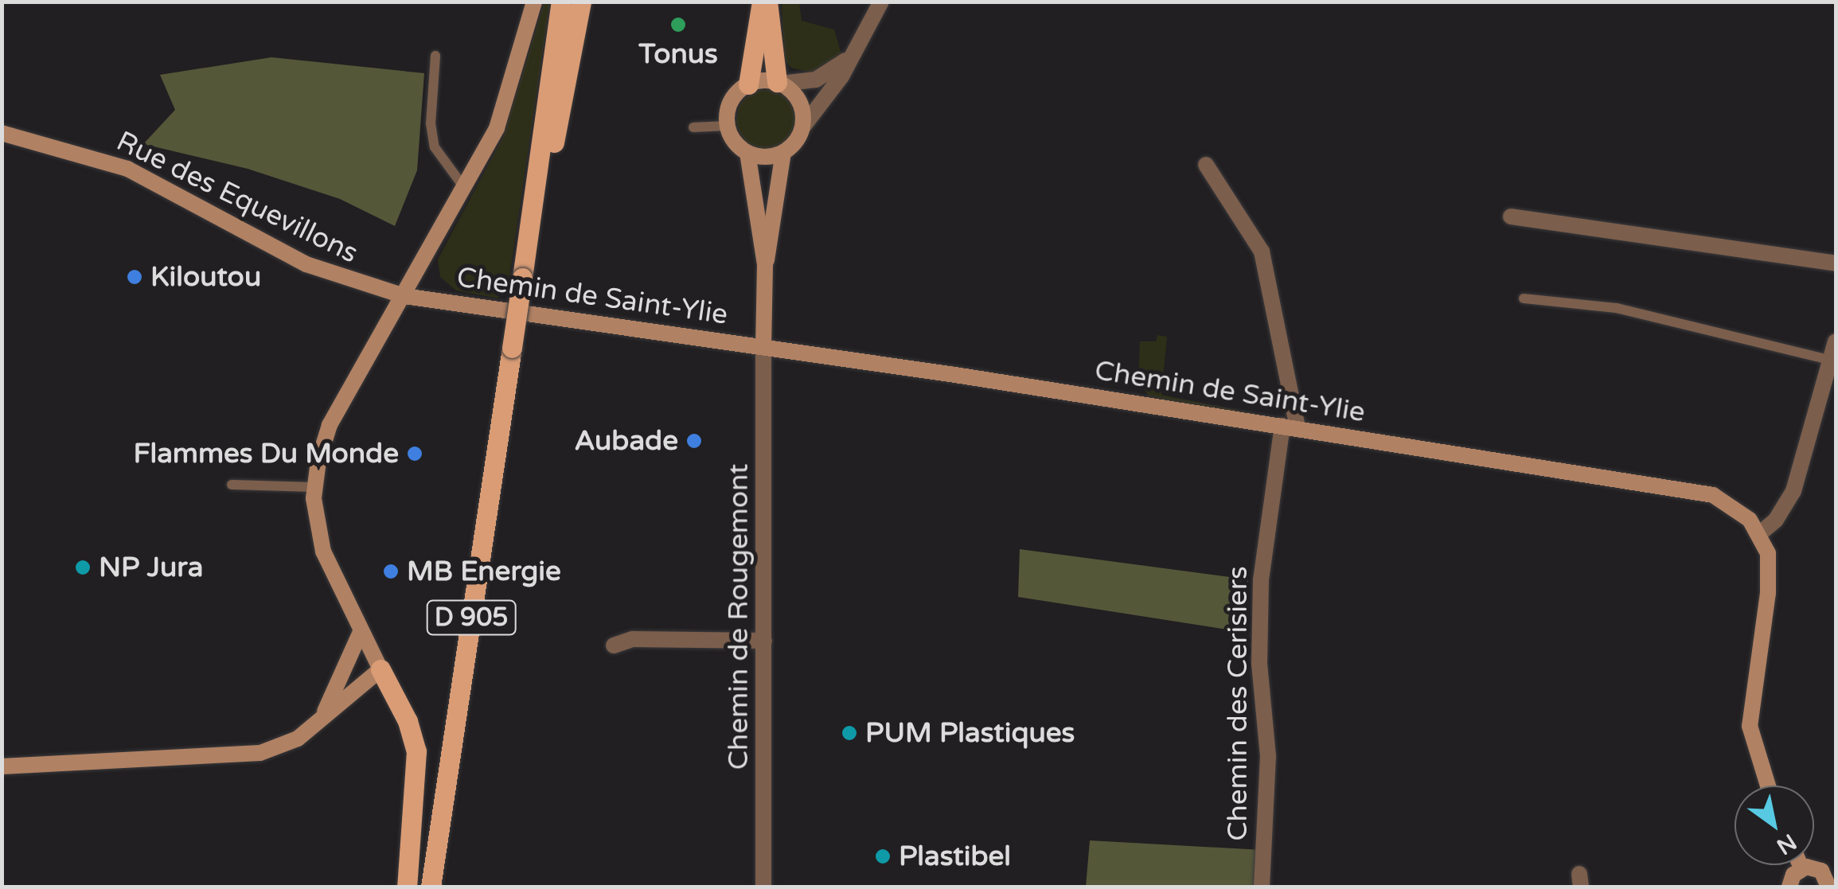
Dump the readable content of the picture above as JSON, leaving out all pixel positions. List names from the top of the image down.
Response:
{
  "streets": {
    "main road": ["D 905"],
    "street": [
      "Rue des Equevillons",
      "Chemin de Saint-Ylie",
      "Chemin de Rougemont",
      "Chemin des Cerisiers"
    ]
  },
  "crossings": [
    ["Rue des Equevillons", "Chemin de Saint-Ylie"],
    ["Chemin de Saint-Ylie", "Chemin de Rougemont"],
    ["Chemin de Saint-Ylie", "Chemin des Cerisiers"]
  ],
  "places": [
    "Tonus",
    "Kiloutou",
    "Aubade",
    "Flammes Du Monde",
    "NP Jura",
    "MB Energie",
    "PUM Plastiques",
    "Plastibel"
  ],
  "north": "bottom right"
}
